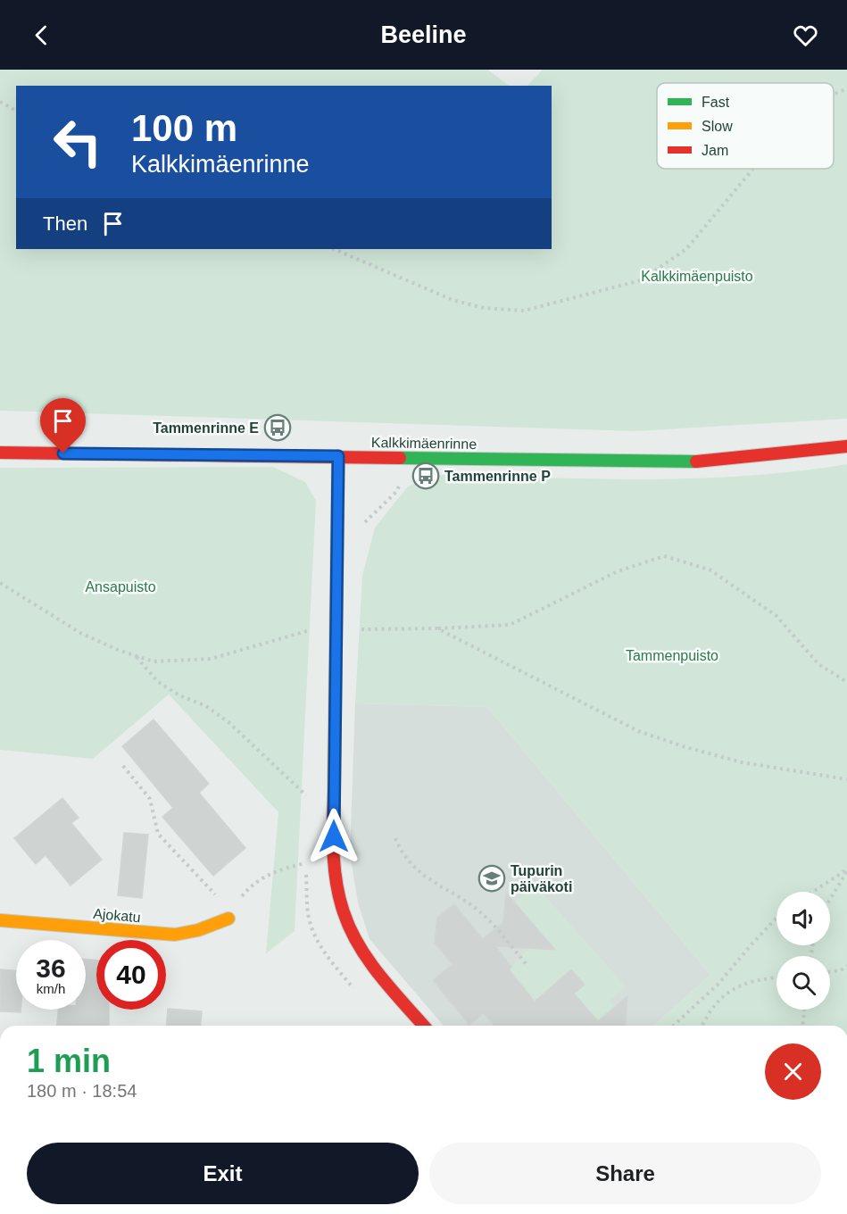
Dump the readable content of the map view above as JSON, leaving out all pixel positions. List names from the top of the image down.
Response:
{
  "streets": {
    "street": ["Kalkkimäenrinne", "Ajokatu"]
  },
  "parks": ["Kalkkimäenpuisto", "Ansapuisto", "Tammenpuisto"],
  "places": {
    "bus stop": ["Tammenrinne E", "Tammenrinne P"],
    "school or university": ["Tupurin päiväkoti"]
  },
  "legend": ["Fast", "Slow", "Jam"],
  "page": {
    "header": "Beeline",
    "turn": ["100 m", "Kalkkimäenrinne"],
    "then": "Then",
    "speed": "36 km/h",
    "limit": "40",
    "heading": ["1 min", "180 m · 18:54"],
    "buttons": ["Exit", "Share"]
  }
}
